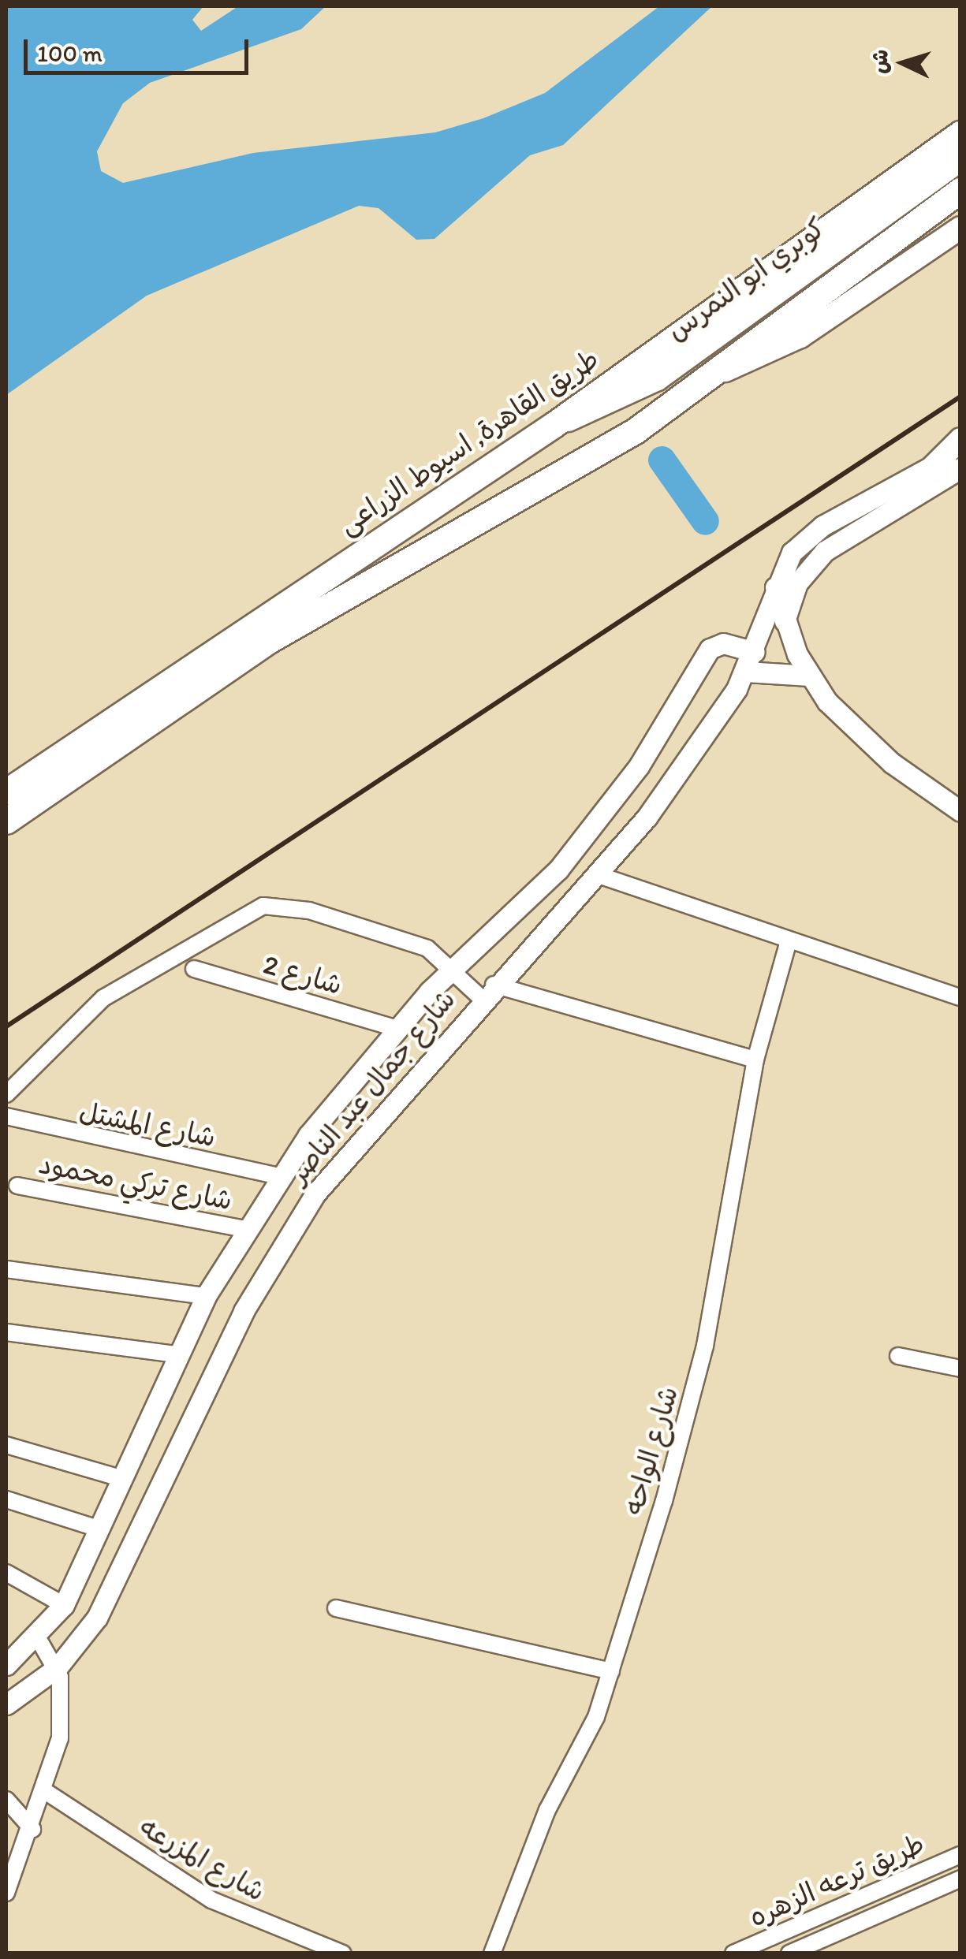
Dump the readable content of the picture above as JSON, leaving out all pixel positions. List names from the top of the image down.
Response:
{
  "streets": {
    "highway": ["طريق القاهرة, اسيوط الزراعى"],
    "main road": ["كوبري ابو النمرس"],
    "street": [
      "شارع 2",
      "شارع جمال عبد الناصر",
      "شارع المشتل",
      "شارع تركي محمود",
      "شارع الواحه",
      "شارع المزرعه",
      "طريق ترعه الزهره"
    ]
  },
  "crossings": [
    ["كوبري ابو النمرس", "طريق القاهرة, اسيوط الزراعى"],
    ["شارع 2", "شارع جمال عبد الناصر"],
    ["شارع جمال عبد الناصر", "شارع المشتل"],
    ["شارع جمال عبد الناصر", "شارع تركي محمود"]
  ],
  "scale_bar": "100 m",
  "north": "left"
}
